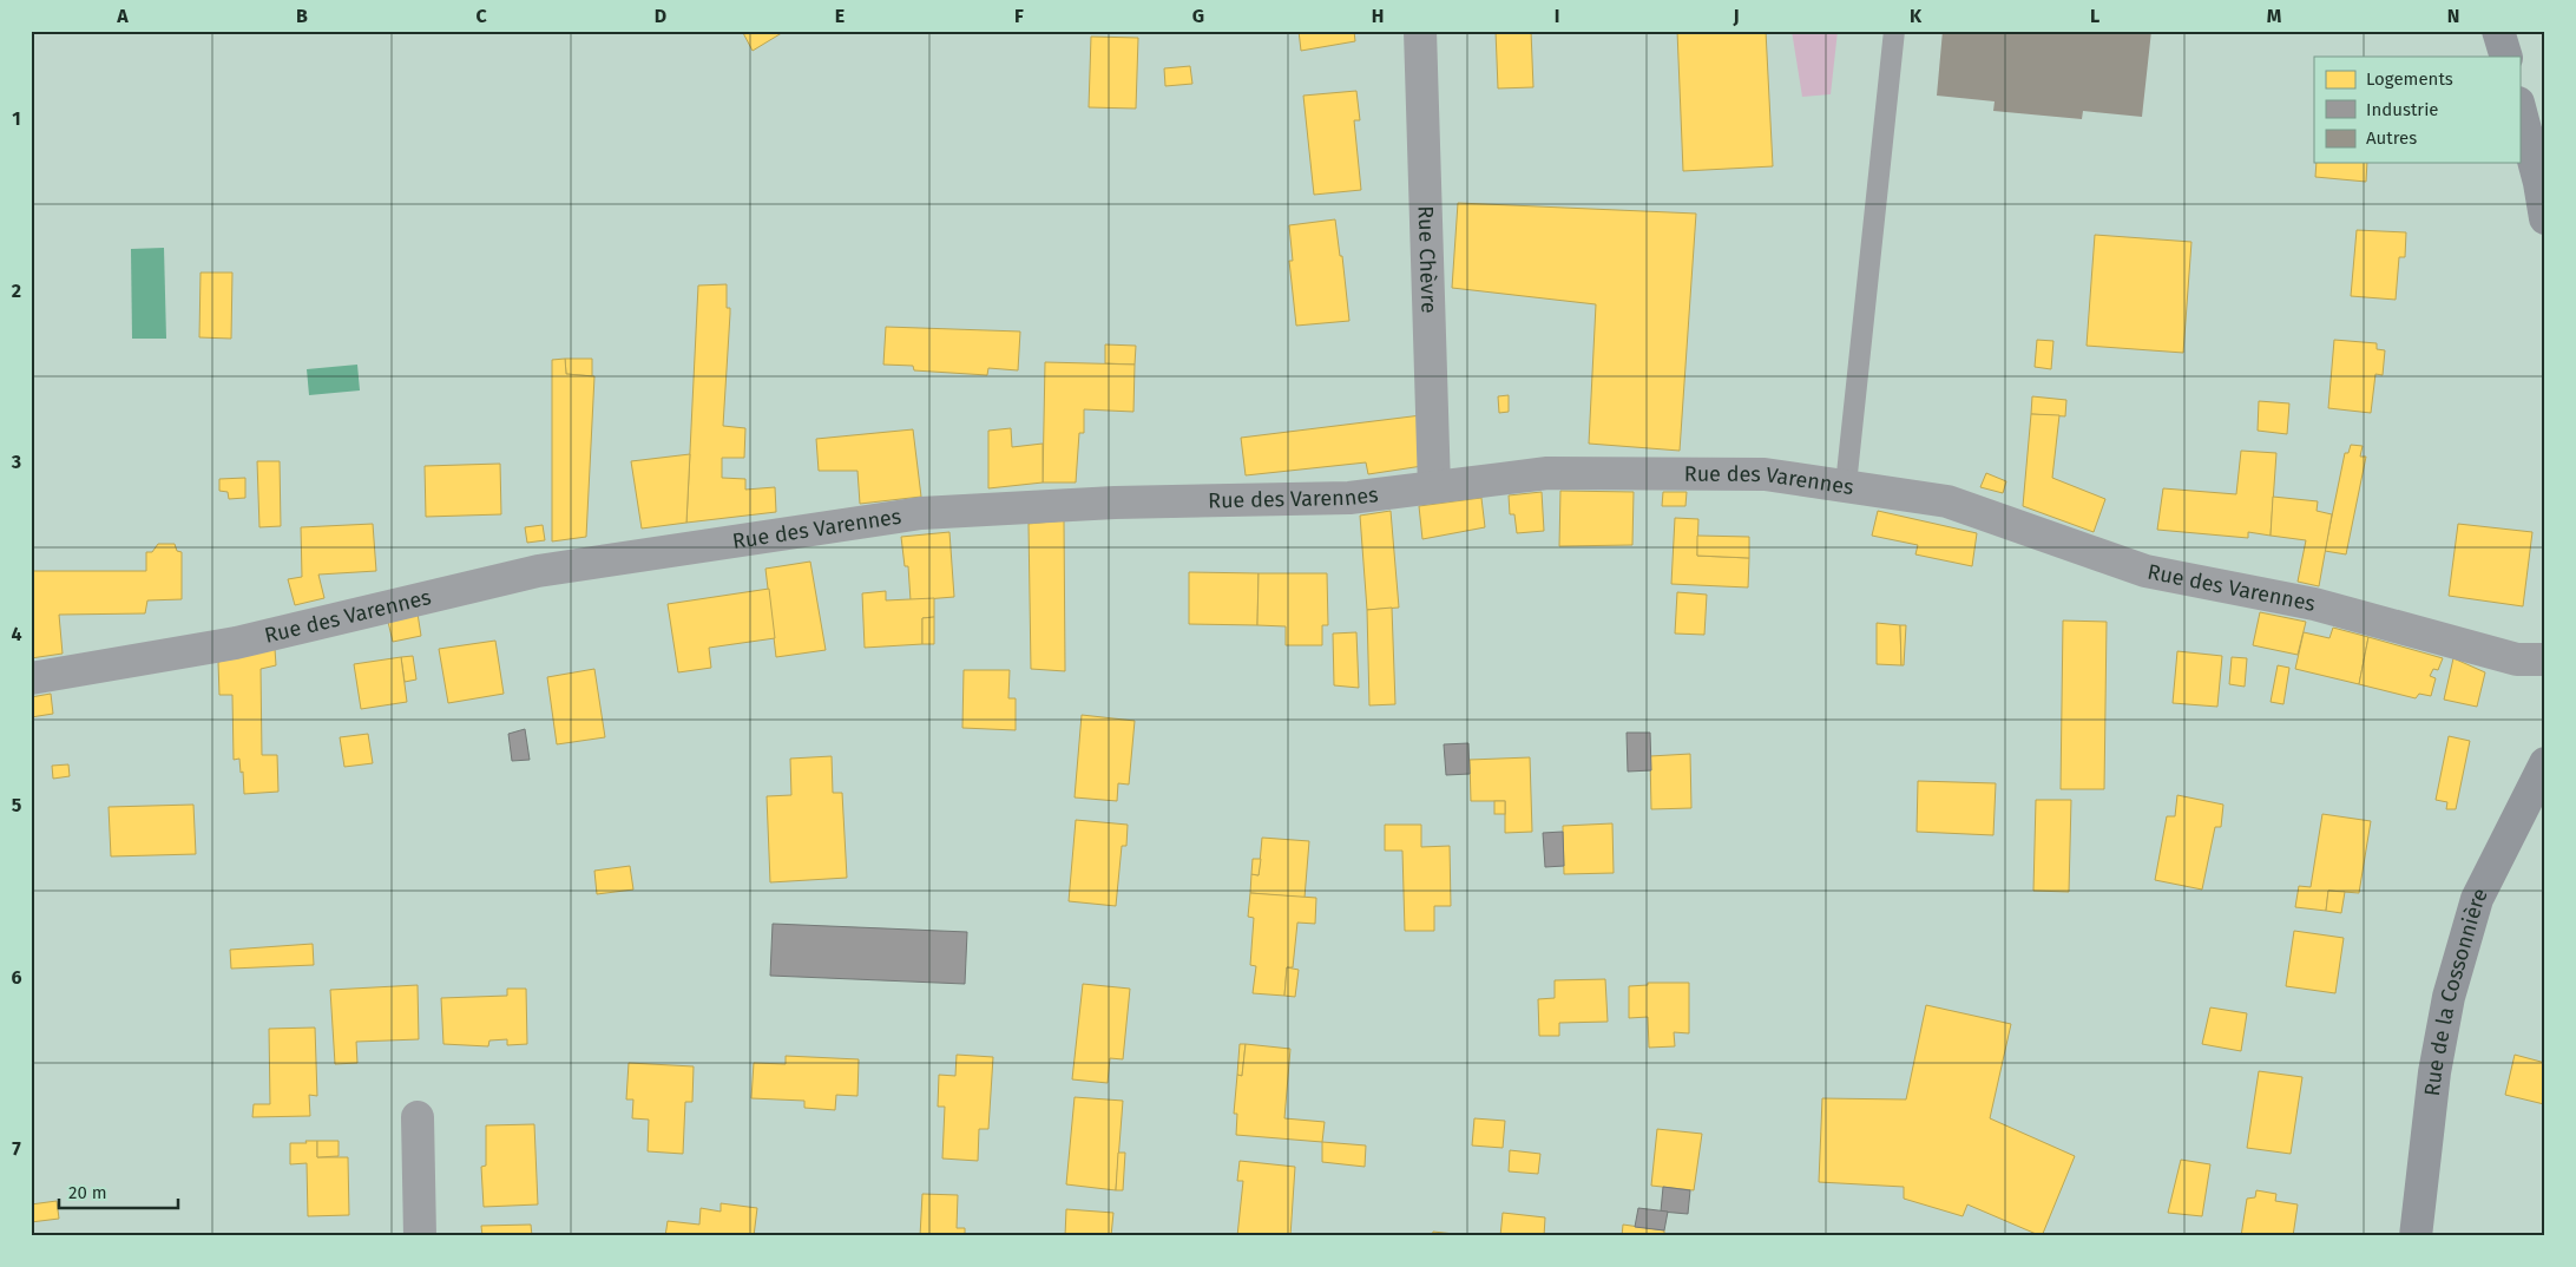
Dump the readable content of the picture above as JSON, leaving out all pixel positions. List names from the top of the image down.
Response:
{
  "streets": {
    "street": ["Rue Chèvre", "Rue des Varennes", "Rue de la Cossonnière"]
  },
  "crossings": [
    ["Rue Chèvre", "Rue des Varennes"]
  ],
  "legend": ["Logements", "Industrie", "Autres"],
  "scale_bar": "20 m",
  "grid": {
    "columns": [
      "A",
      "B",
      "C",
      "D",
      "E",
      "F",
      "G",
      "H",
      "I",
      "J",
      "K",
      "L",
      "M",
      "N"
    ],
    "rows": [
      "1",
      "2",
      "3",
      "4",
      "5",
      "6",
      "7"
    ]
  }
}
